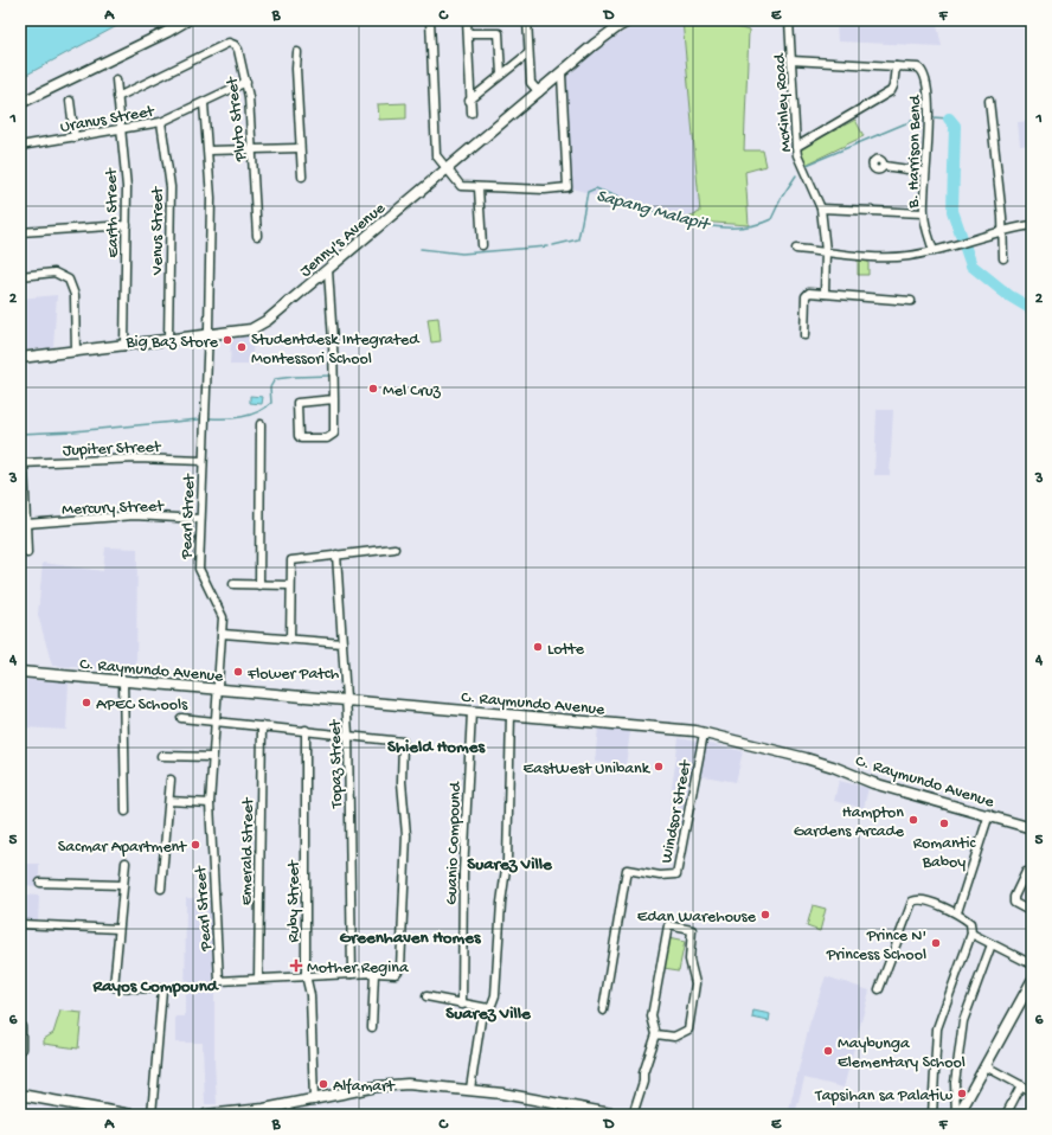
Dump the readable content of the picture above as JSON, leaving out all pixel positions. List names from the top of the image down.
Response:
{
  "streets": {
    "main road": ["Jenny's Avenue", "C. Raymundo Avenue"],
    "street": [
      "McKinley Road",
      "Uranus Street",
      "Pluto Street",
      "B. Harrison Bend",
      "Earth Street",
      "Venus Street",
      "Jupiter Street",
      "Mercury Street",
      "Pearl Street",
      "Topaz Street",
      "Windsor Street",
      "Guanio Compound",
      "Emerald Street",
      "Ruby Street"
    ]
  },
  "crossings": [
    ["McKinley Road", "B. Harrison Bend"],
    ["Uranus Street", "Pluto Street"],
    ["Uranus Street", "Earth Street"],
    ["Uranus Street", "Venus Street"],
    ["Uranus Street", "Pearl Street"],
    ["Pluto Street", "Earth Street"],
    ["Earth Street", "Jenny's Avenue"],
    ["Venus Street", "Jenny's Avenue"],
    ["Jenny's Avenue", "Pearl Street"],
    ["Jupiter Street", "Pearl Street"],
    ["Mercury Street", "Pearl Street"],
    ["Pearl Street", "C. Raymundo Avenue"],
    ["Pearl Street", "Emerald Street"],
    ["C. Raymundo Avenue", "Topaz Street"],
    ["C. Raymundo Avenue", "Windsor Street"],
    ["C. Raymundo Avenue", "Guanio Compound"]
  ],
  "districts": [
    "Shield Homes",
    "Suarez Ville",
    "Greenhaven Homes",
    "Rayos Compound",
    "Suarez Ville"
  ],
  "water": ["Sapang Malapit"],
  "places": {
    "other": [
      "Big Baz Store",
      "Studentdesk Integrated Montessori School",
      "Mel Cruz",
      "Lotte",
      "Flower Patch",
      "APEC Schools",
      "EastWest Unibank",
      "Hampton Gardens Arcade",
      "Romantic Baboy",
      "Sacmar Apartment",
      "Edan Warehouse",
      "Prince N' Princess School",
      "Maybunga Elementary School",
      "Alfamart",
      "Tapsihan sa Palatiw"
    ],
    "health": ["Mother Regina"]
  },
  "grid": {
    "columns": [
      "A",
      "B",
      "C",
      "D",
      "E",
      "F"
    ],
    "rows": [
      "1",
      "2",
      "3",
      "4",
      "5",
      "6"
    ]
  }
}
